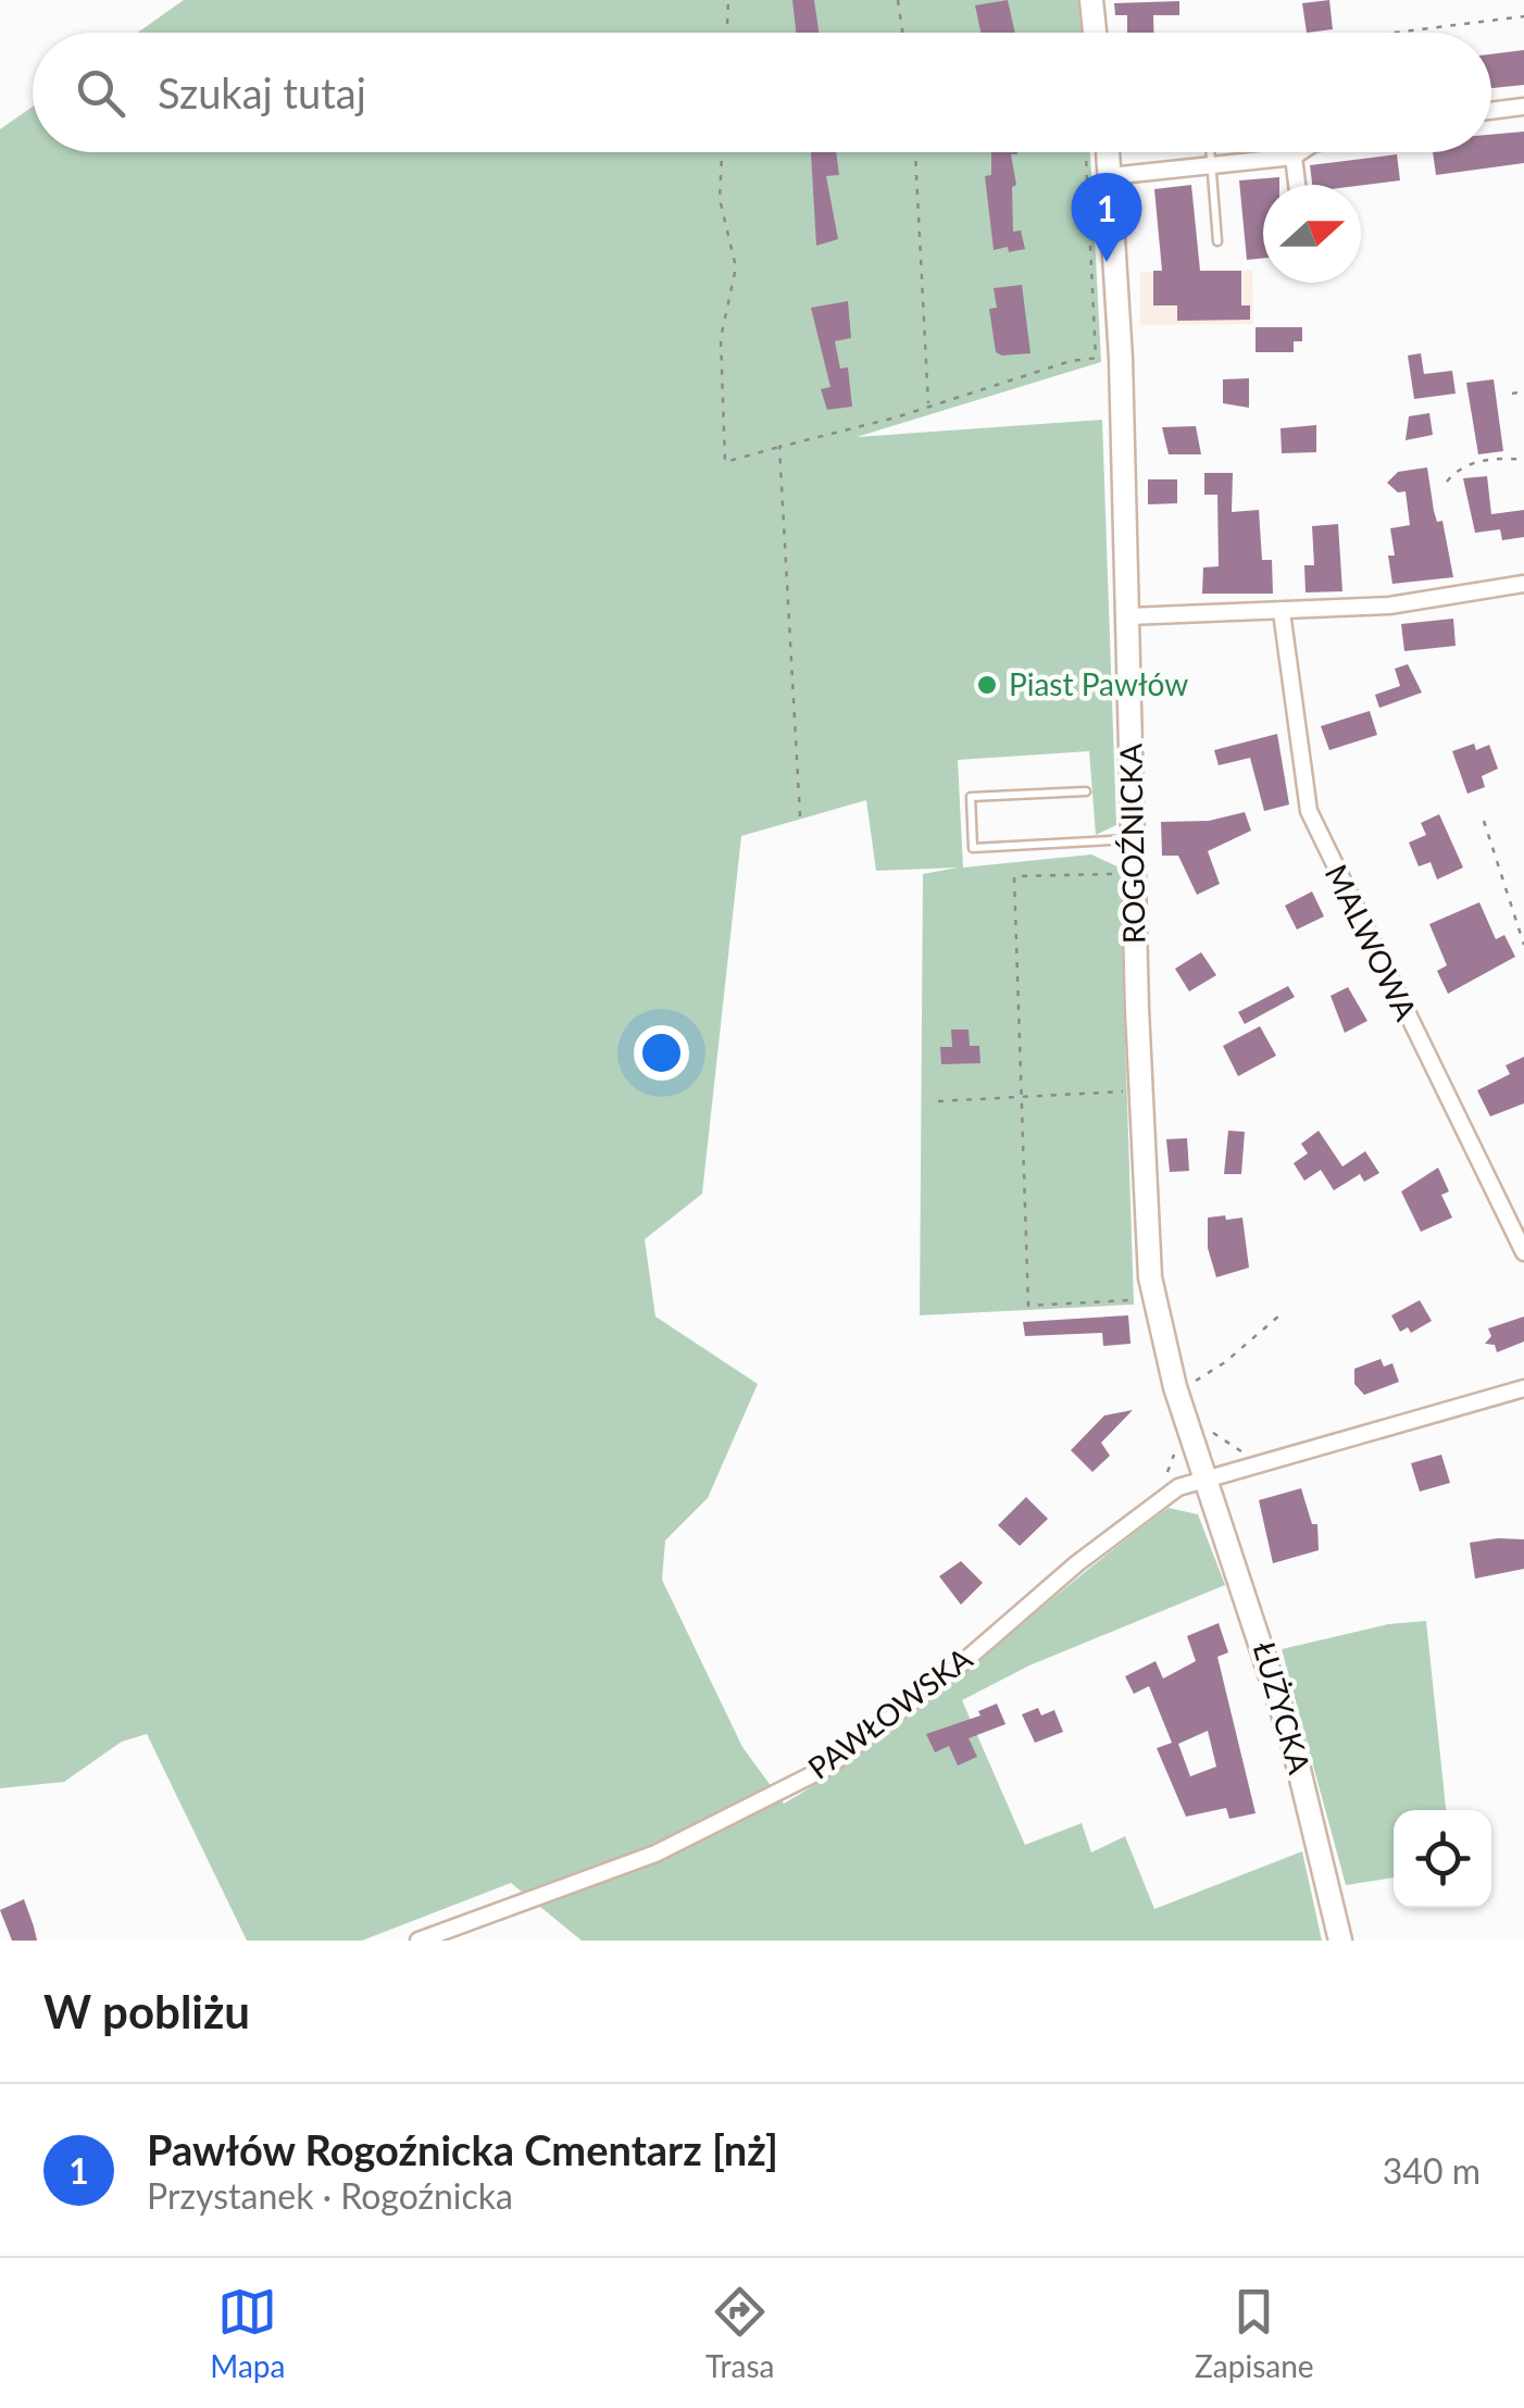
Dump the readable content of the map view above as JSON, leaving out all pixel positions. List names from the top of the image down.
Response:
{
  "streets": {
    "street": [
      "ROGOŹNICKA",
      "MALWOWA",
      "ŁUŻYCKA",
      "PAWŁOWSKA"
    ]
  },
  "crossings": [
    ["ROGOŹNICKA", "ŁUŻYCKA"],
    ["ROGOŹNICKA", "PAWŁOWSKA"],
    ["ŁUŻYCKA", "PAWŁOWSKA"]
  ],
  "places": ["Piast Pawłów"],
  "north": "right",
  "page": {
    "search": "Szukaj tutaj",
    "pins": "1",
    "heading": "W pobliżu",
    "list": [
      {
        "mark": "1",
        "name": "Pawłów Rogoźnicka Cmentarz [nż]",
        "note": "Przystanek · Rogoźnicka",
        "value": "340 m"
      }
    ],
    "nav": ["Mapa", "Trasa", "Zapisane"]
  }
}
